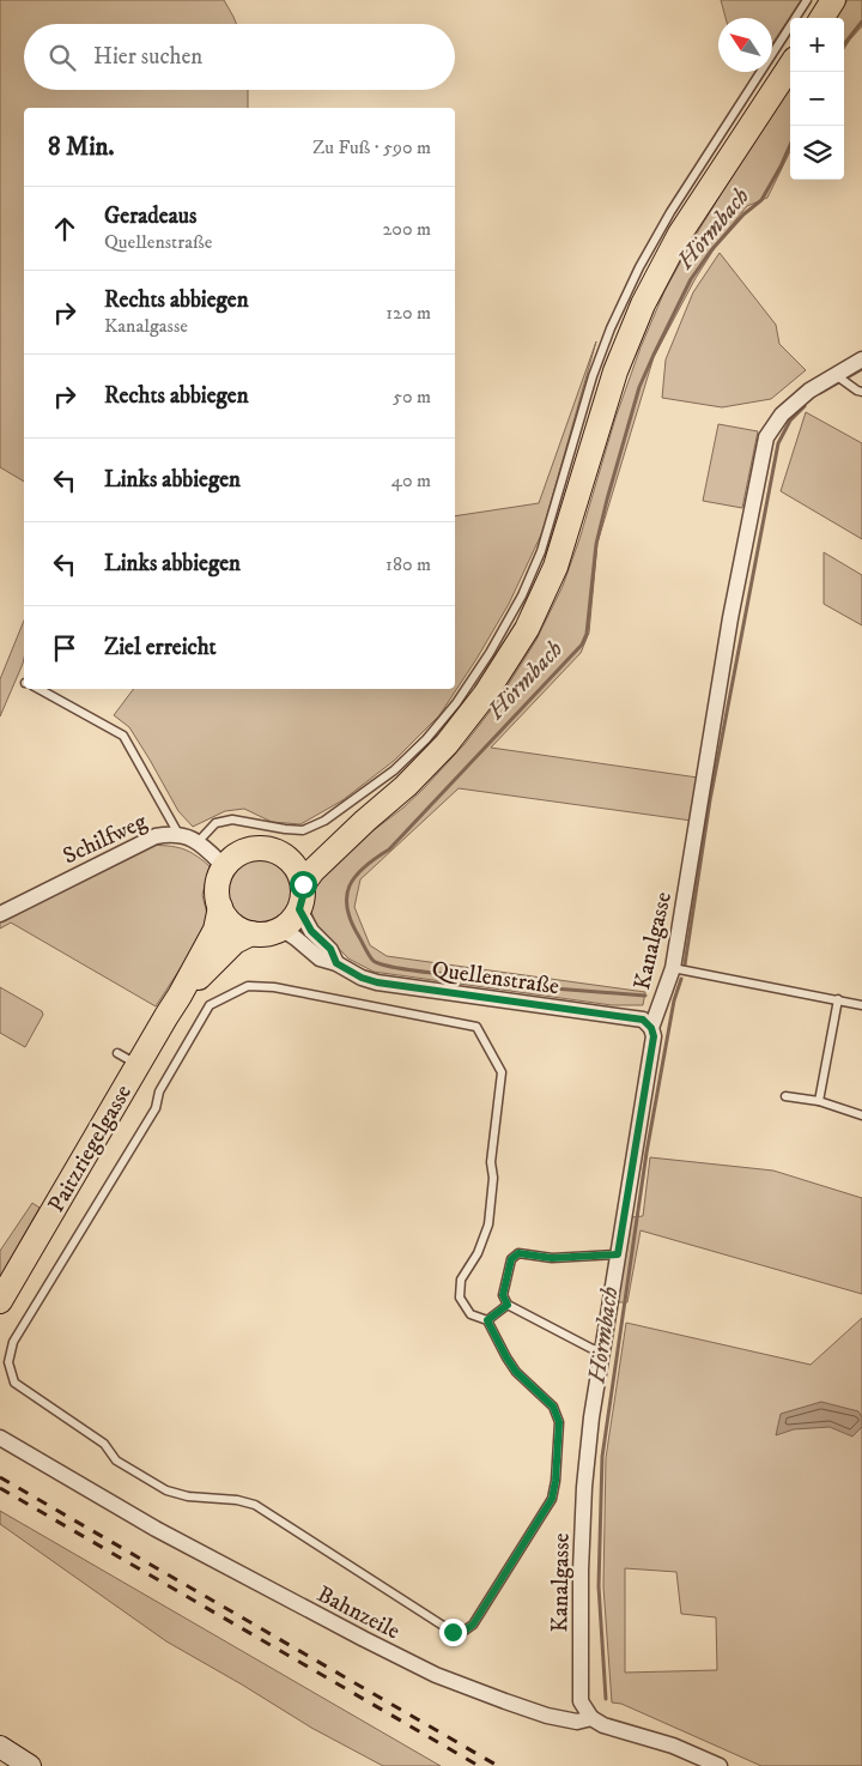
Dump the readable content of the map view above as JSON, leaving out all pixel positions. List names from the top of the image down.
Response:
{
  "streets": {
    "main road": ["Paitzriegelgasse"],
    "street": [
      "Schilfweg",
      "Kanalgasse",
      "Quellenstraße",
      "Bahnzeile"
    ]
  },
  "crossings": [
    ["Schilfweg", "Quellenstraße"],
    ["Schilfweg", "Paitzriegelgasse"],
    ["Kanalgasse", "Quellenstraße"],
    ["Kanalgasse", "Bahnzeile"],
    ["Quellenstraße", "Paitzriegelgasse"]
  ],
  "water": ["Hörmbach"],
  "north": "top left",
  "page": {
    "map_buttons": ["+", "−"],
    "search": "Hier suchen",
    "heading": ["8 Min.", "Zu Fuß · 590 m"],
    "list": [
      ["Geradeaus", "Quellenstraße", "200 m"],
      ["Rechts abbiegen", "Kanalgasse", "120 m"],
      ["Rechts abbiegen", "50 m"],
      ["Links abbiegen", "40 m"],
      ["Links abbiegen", "180 m"],
      "Ziel erreicht"
    ]
  }
}
